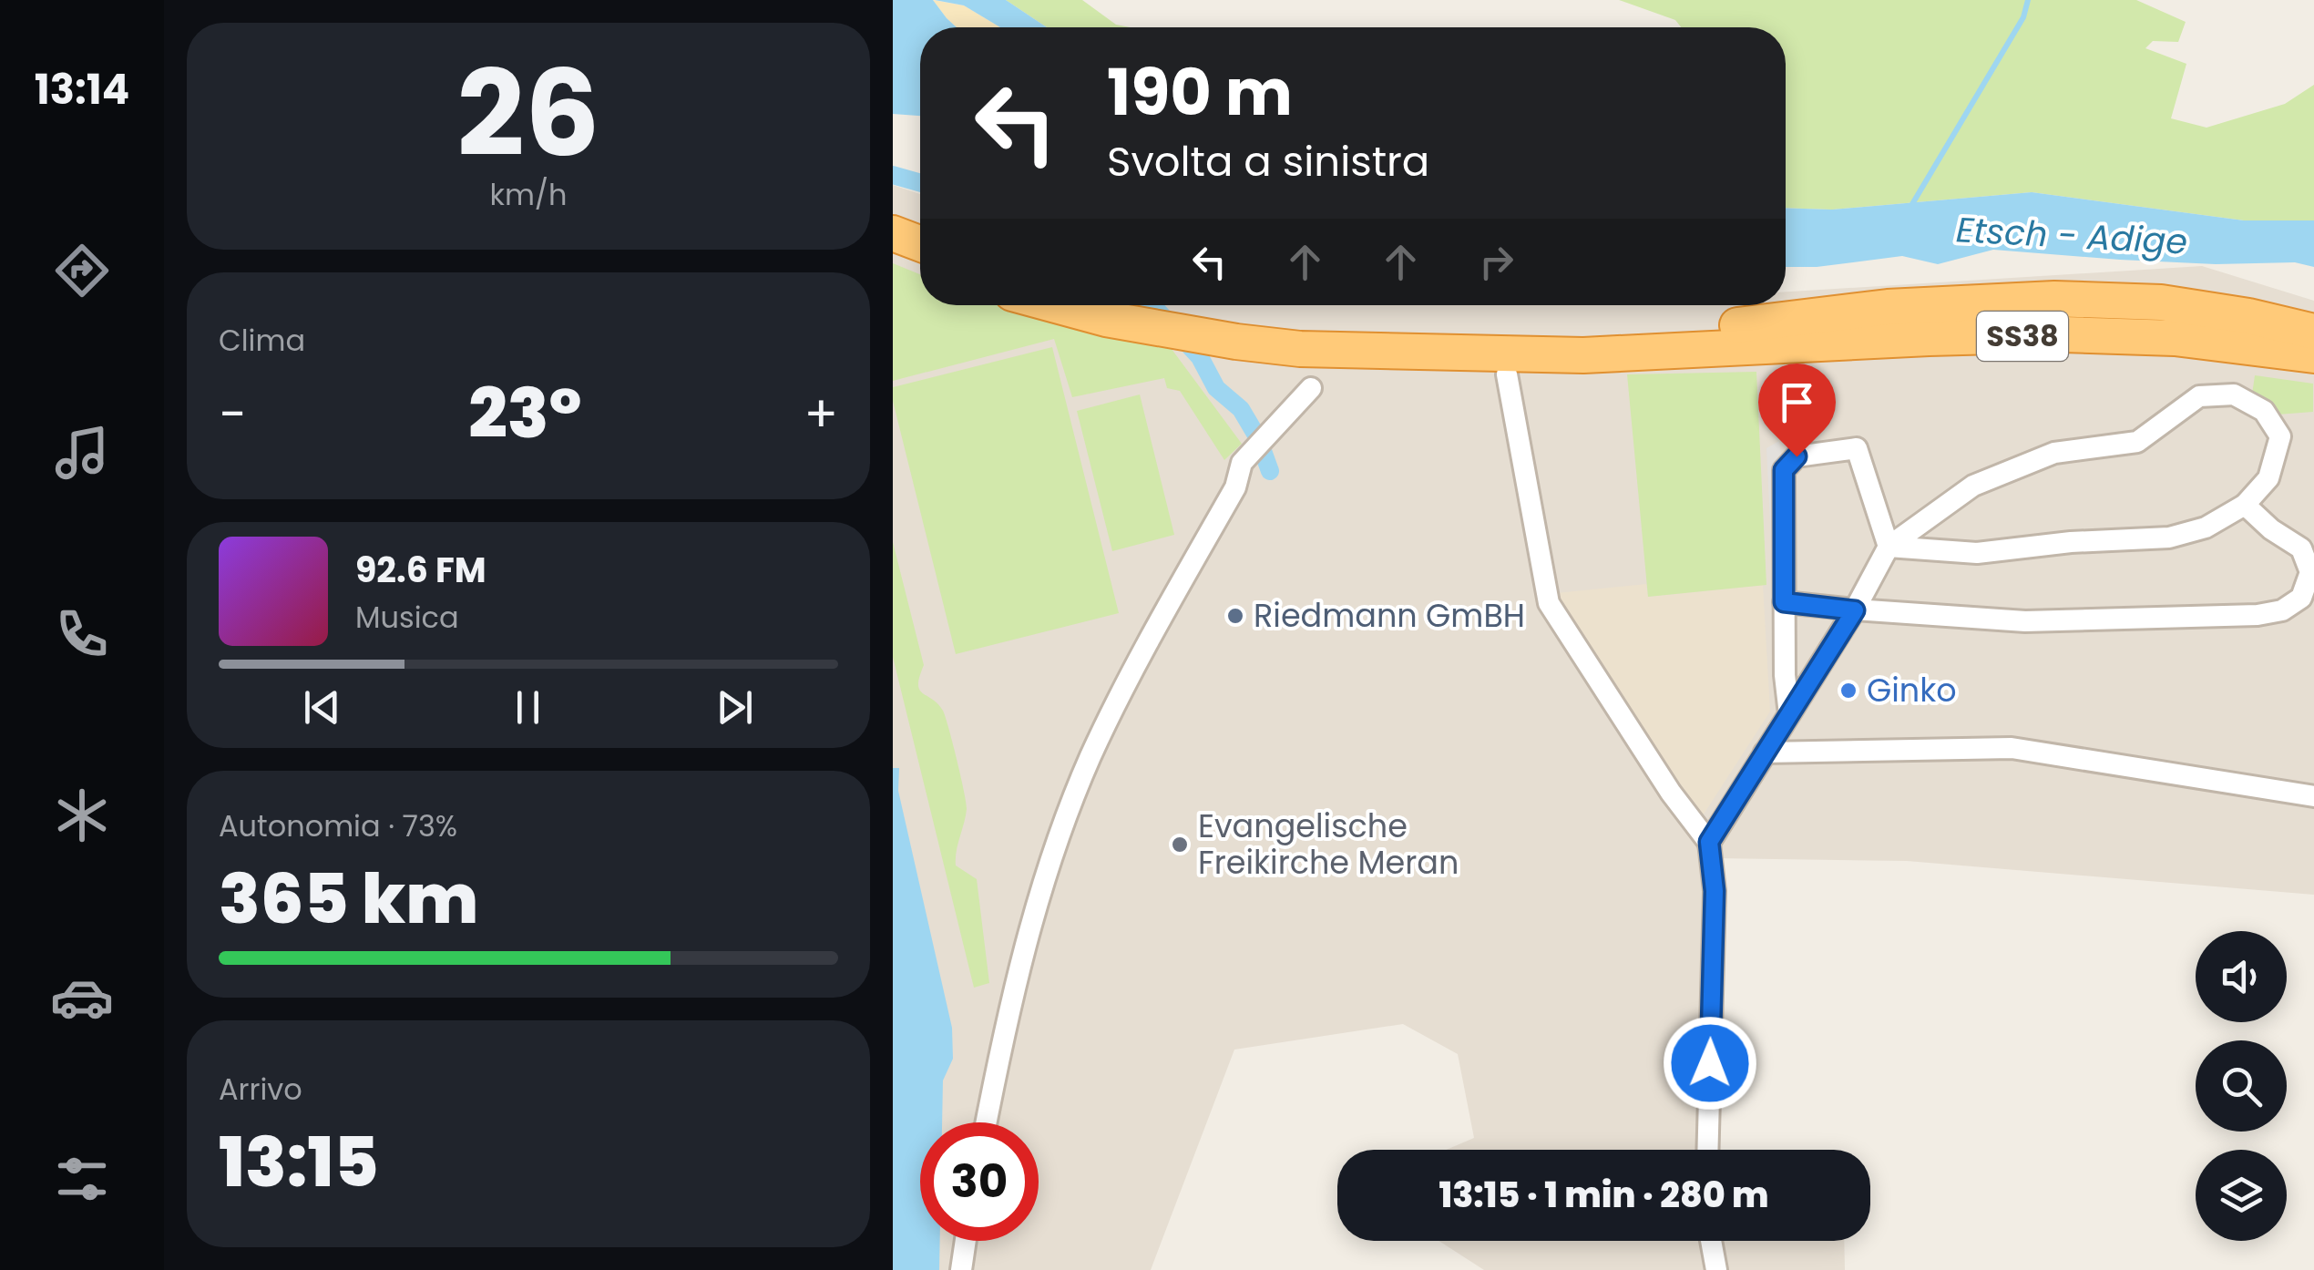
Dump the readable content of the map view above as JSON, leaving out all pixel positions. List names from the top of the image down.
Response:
{
  "streets": {
    "highway": ["SS38"]
  },
  "water": ["Etsch - Adige"],
  "places": ["Riedmann GmBH", "Ginko", "Evangelische Freikirche Meran"],
  "page": {
    "tabs": "13:14",
    "tile": [
      ["26", "km/h"],
      "Clima",
      ["Autonomia · 73%", "365 km"],
      ["Arrivo", "13:15"]
    ],
    "turn": ["190 m", "Svolta a sinistra"],
    "heat": ["−", "23°", "+"],
    "song": ["92.6 FM", "Musica"],
    "limit": "30",
    "trip": "13:15 · 1 min · 280 m"
  }
}
